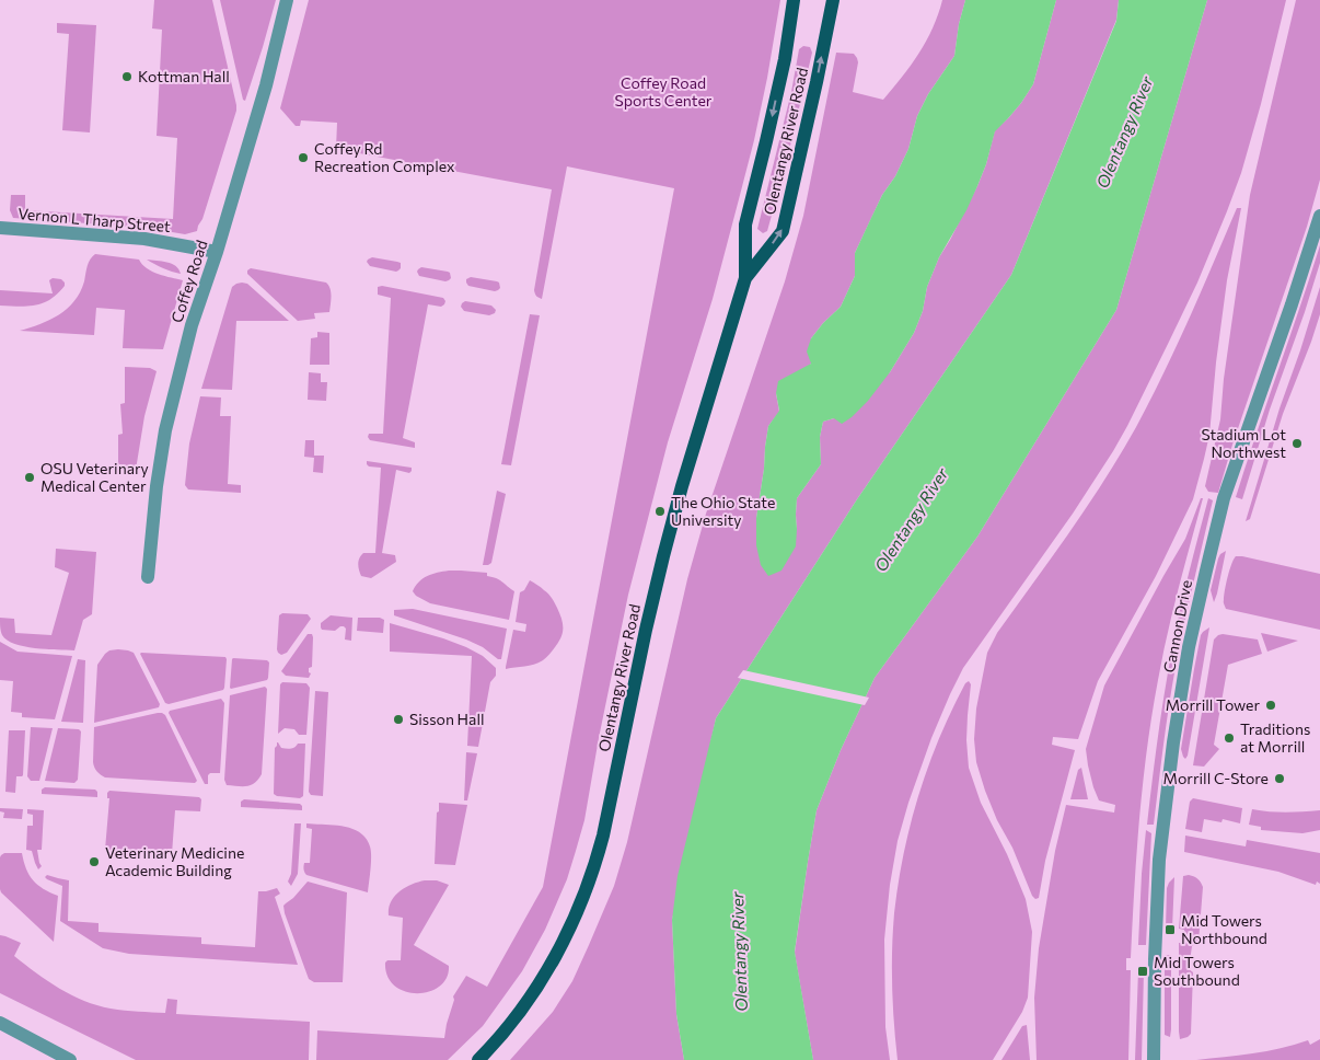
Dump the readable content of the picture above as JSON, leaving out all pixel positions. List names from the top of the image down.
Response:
{
  "streets": {
    "main road": ["Olentangy River Road"],
    "street": ["Vernon L Tharp Street", "Coffey Road", "Cannon Drive"]
  },
  "crossings": [
    ["Vernon L Tharp Street", "Coffey Road"]
  ],
  "water": ["Olentangy River"],
  "parks": ["Coffey Road Sports Center"],
  "places": {
    "other": [
      "Kottman Hall",
      "Coffey Rd Recreation Complex",
      "Stadium Lot Northwest",
      "OSU Veterinary Medical Center",
      "The Ohio State University",
      "Morrill Tower",
      "Sisson Hall",
      "Traditions at Morrill",
      "Morrill C-Store",
      "Veterinary Medicine Academic Building"
    ],
    "transit": ["Mid Towers Northbound", "Mid Towers Southbound"]
  }
}
